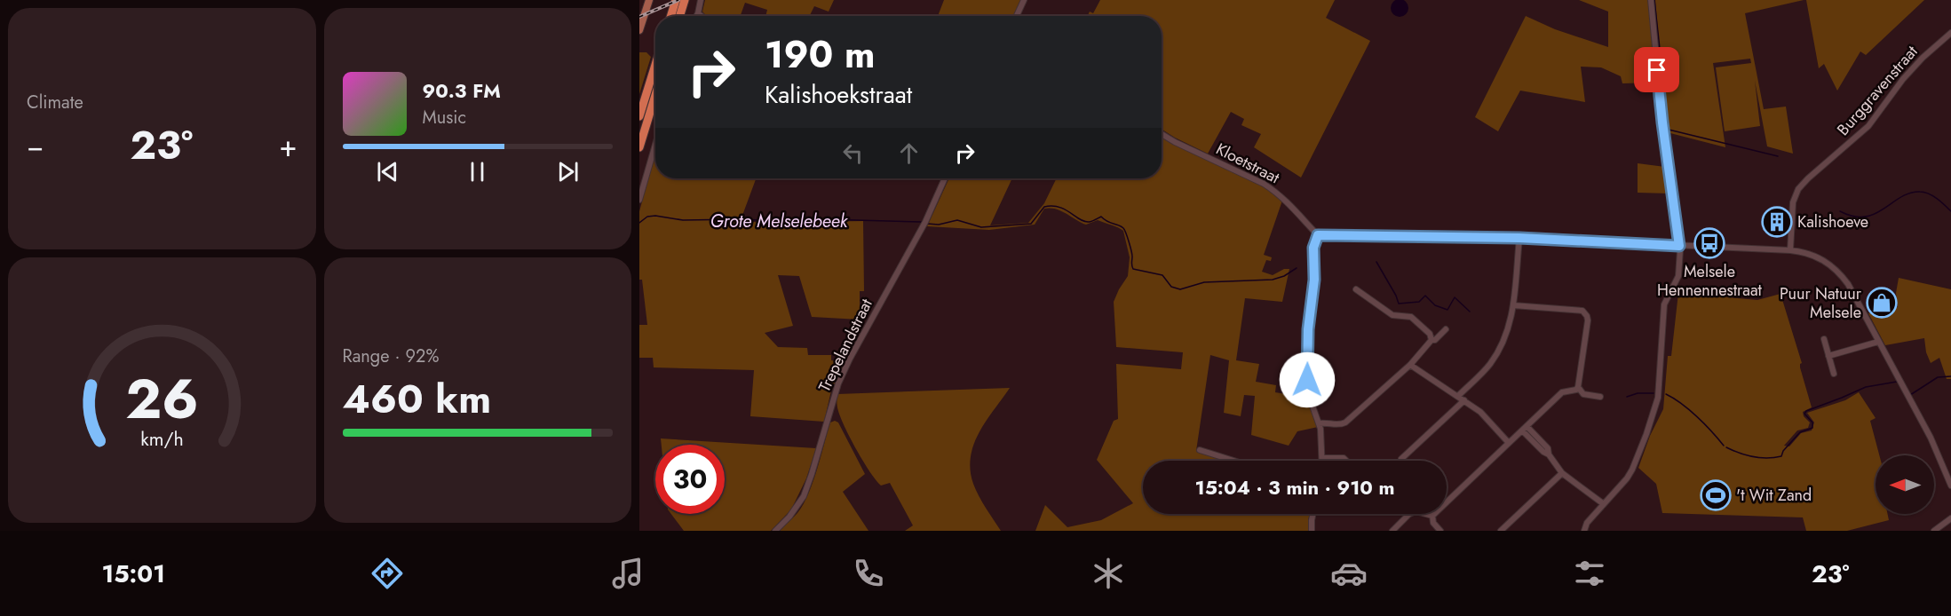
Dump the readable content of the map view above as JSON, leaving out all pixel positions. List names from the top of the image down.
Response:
{
  "streets": {
    "street": ["Burggravenstraat", "Kloetstraat", "Trepelandstraat"]
  },
  "water": ["Grote Melselebeek"],
  "places": {
    "building": ["Kalishoeve"],
    "bus stop": ["Melsele Hennennestraat"],
    "shop": ["Puur Natuur Melsele"],
    "sports": ["'t Wit Zand"]
  },
  "north": "left",
  "page": {
    "tile": [
      "Climate",
      ["Range · 92%", "460 km"]
    ],
    "turn": ["190 m", "Kalishoekstraat"],
    "song": ["90.3 FM", "Music"],
    "heat": ["−", "23°", "+"],
    "limit": "30",
    "trip": "15:04 · 3 min · 910 m",
    "tabs": ["15:01", "23°"],
    "gauge": ["26", "km/h"]
  }
}
